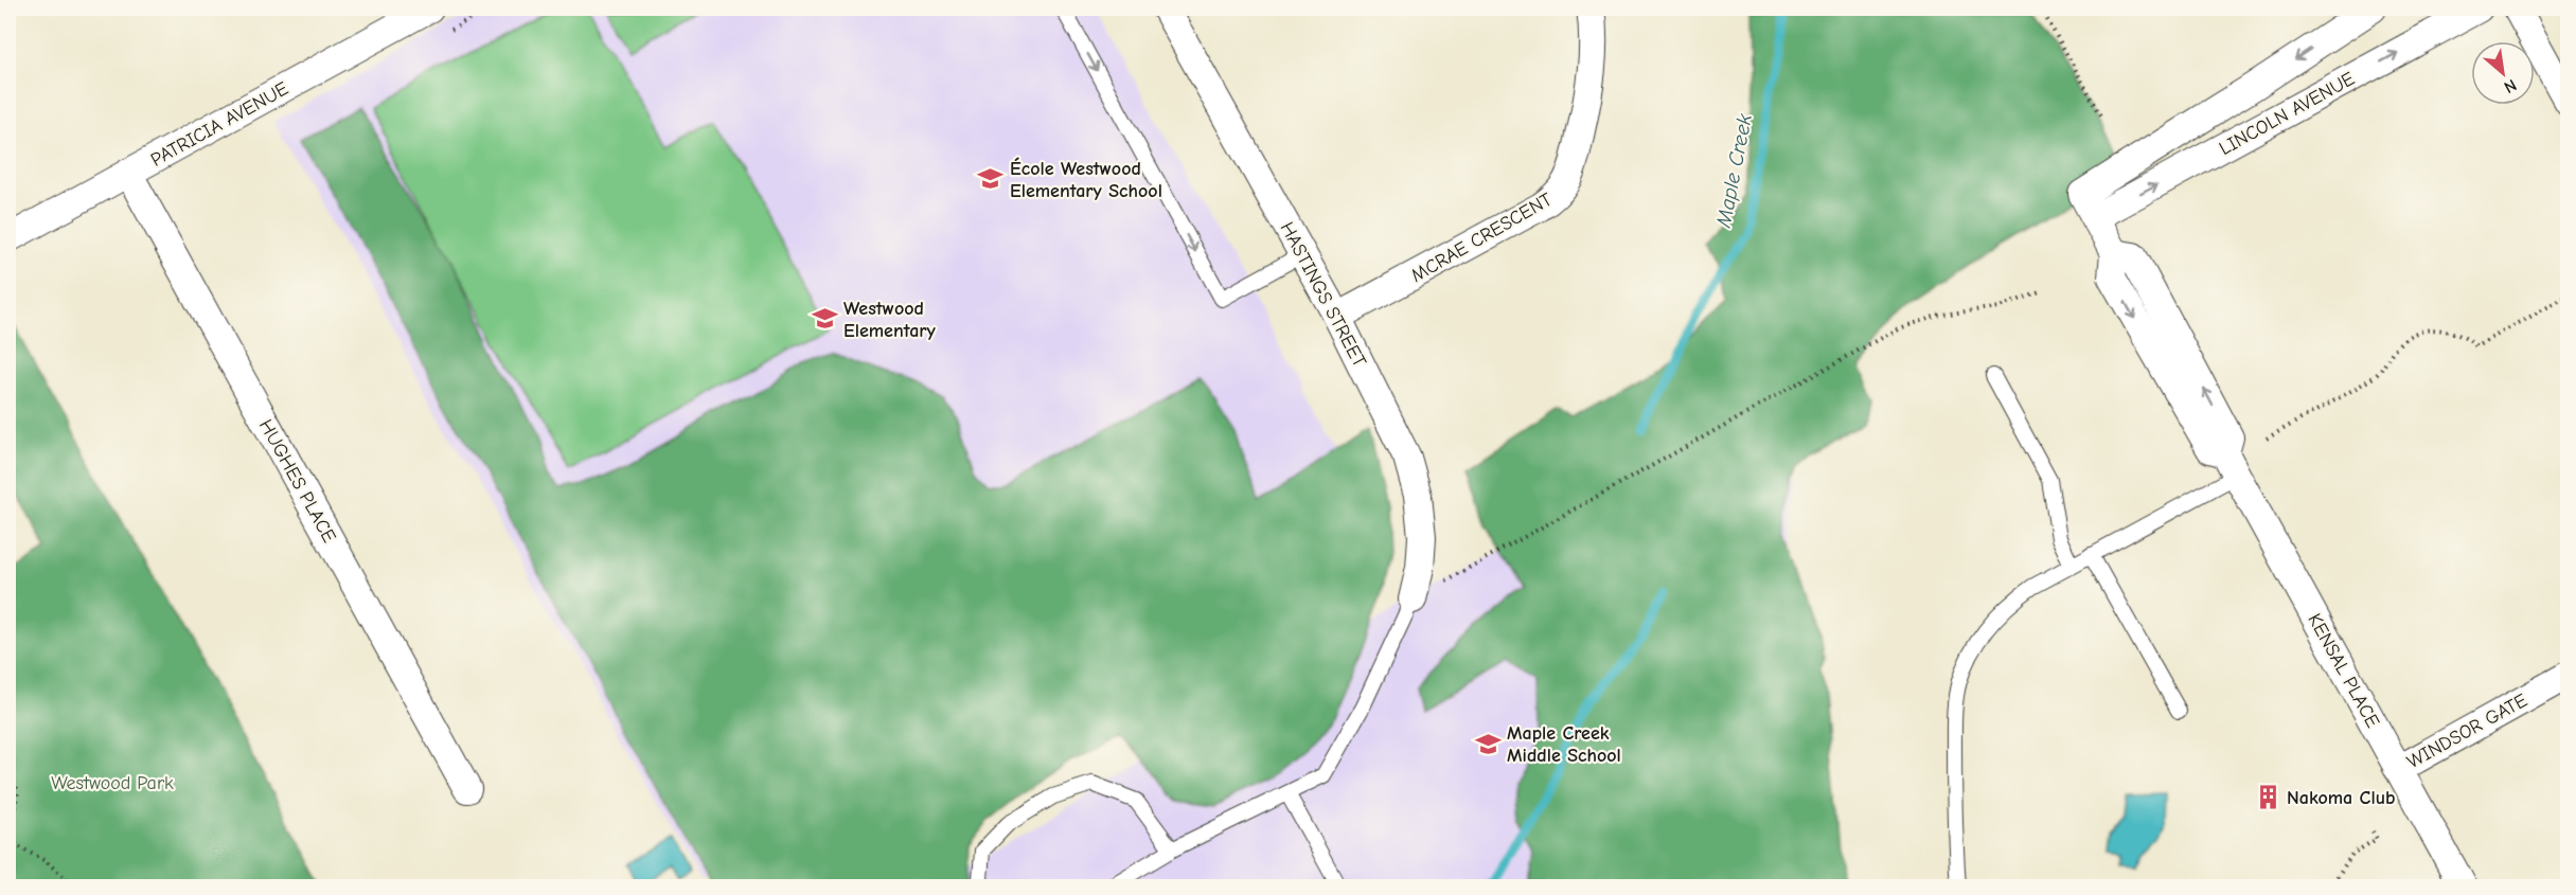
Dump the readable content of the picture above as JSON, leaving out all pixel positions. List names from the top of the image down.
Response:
{
  "streets": {
    "street": [
      "LINCOLN AVENUE",
      "PATRICIA AVENUE",
      "MCRAE CRESCENT",
      "HASTINGS STREET",
      "HUGHES PLACE",
      "KENSAL PLACE",
      "WINDSOR GATE"
    ]
  },
  "crossings": [
    ["LINCOLN AVENUE", "KENSAL PLACE"],
    ["PATRICIA AVENUE", "HUGHES PLACE"],
    ["MCRAE CRESCENT", "HASTINGS STREET"],
    ["KENSAL PLACE", "WINDSOR GATE"]
  ],
  "water": ["Maple Creek"],
  "parks": ["Westwood Park"],
  "places": {
    "school or university": ["École Westwood Elementary School", "Westwood Elementary", "Maple Creek Middle School"],
    "building": ["Nakoma Club"]
  },
  "north": "bottom right"
}
